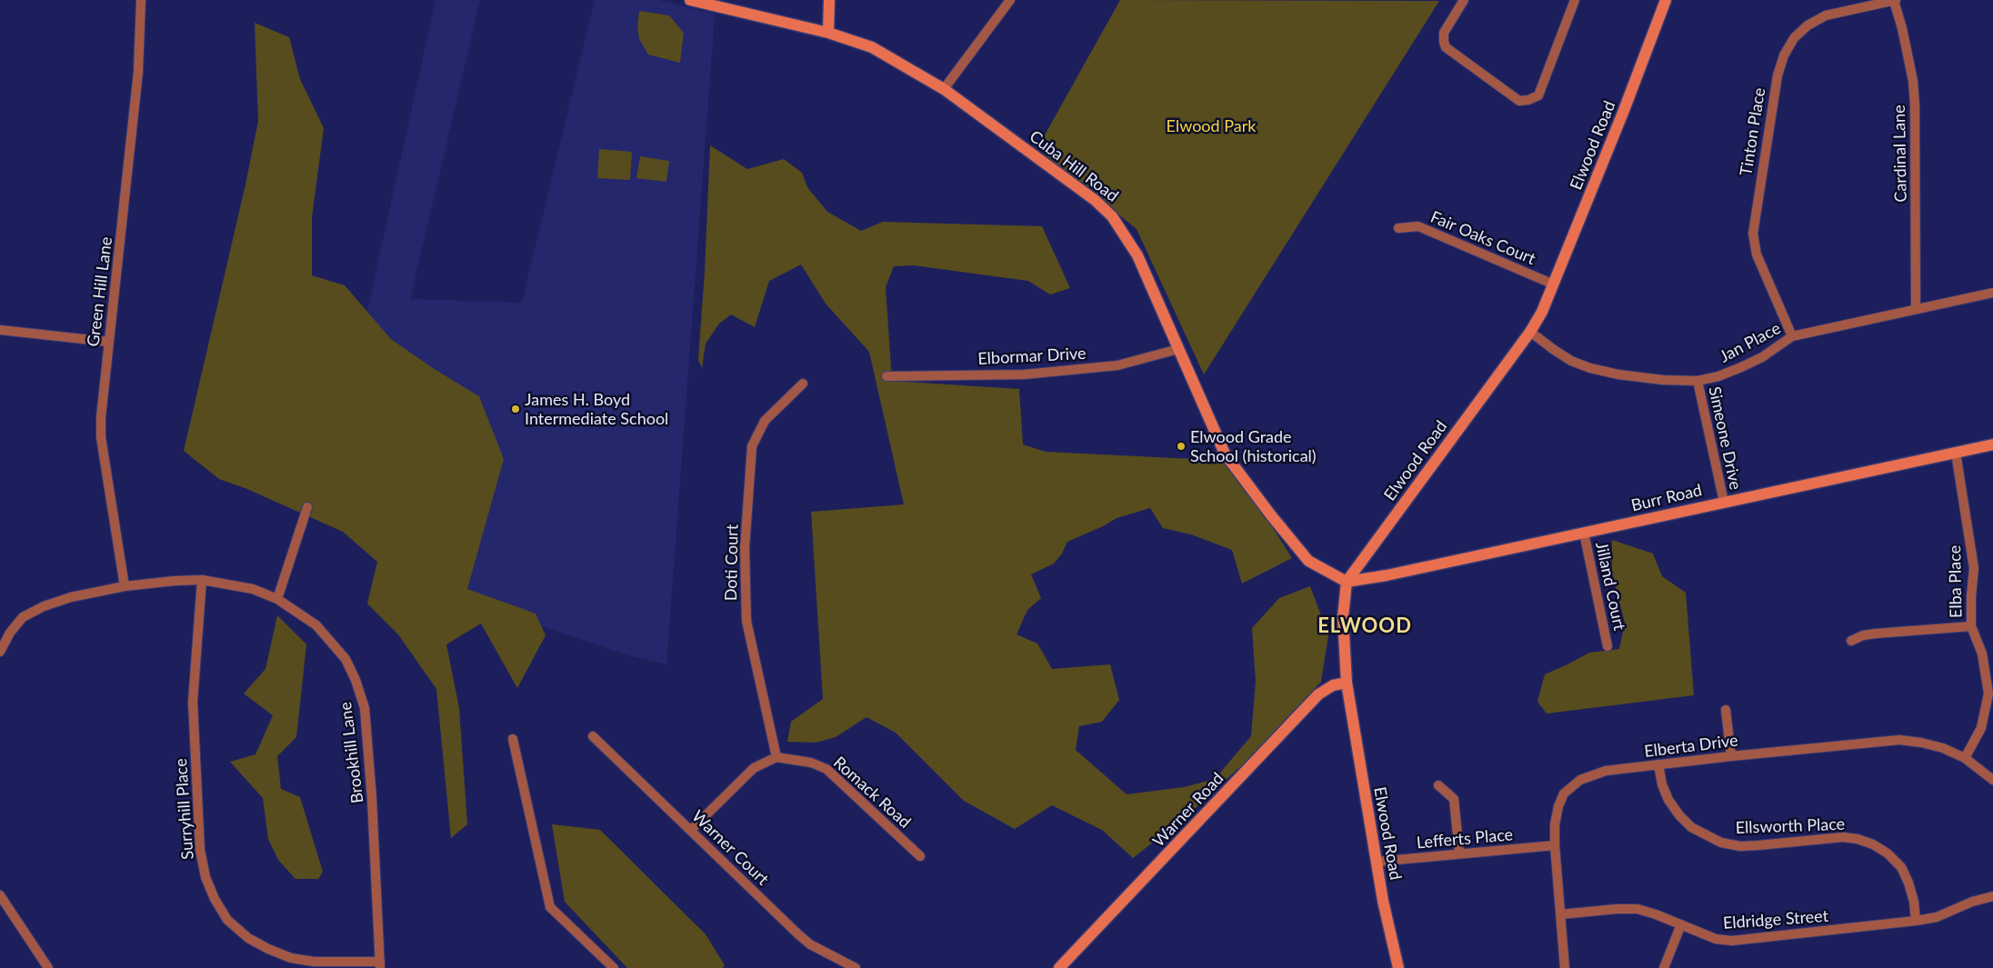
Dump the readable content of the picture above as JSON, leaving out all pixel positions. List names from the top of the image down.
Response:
{
  "streets": {
    "main road": [
      "Elwood Road",
      "Cuba Hill Road",
      "Burr Road",
      "Warner Road"
    ],
    "street": [
      "Tinton Place",
      "Cardinal Lane",
      "Fair Oaks Court",
      "Green Hill Lane",
      "Jan Place",
      "Elbormar Drive",
      "Simeone Drive",
      "Doti Court",
      "Elba Place",
      "Jilland Court",
      "Elberta Drive",
      "Brookhill Lane",
      "Romack Road",
      "Surryhill Place",
      "Ellsworth Place",
      "Lefferts Place",
      "Warner Court",
      "Eldridge Street"
    ]
  },
  "crossings": [
    ["Tinton Place", "Cardinal Lane"],
    ["Tinton Place", "Jan Place"],
    ["Elwood Road", "Cuba Hill Road"],
    ["Elwood Road", "Fair Oaks Court"],
    ["Elwood Road", "Jan Place"],
    ["Elwood Road", "Burr Road"],
    ["Elwood Road", "Warner Road"],
    ["Elwood Road", "Lefferts Place"],
    ["Cardinal Lane", "Jan Place"],
    ["Cuba Hill Road", "Elbormar Drive"],
    ["Cuba Hill Road", "Burr Road"],
    ["Green Hill Lane", "Brookhill Lane"],
    ["Jan Place", "Simeone Drive"],
    ["Simeone Drive", "Burr Road"],
    ["Burr Road", "Elba Place"],
    ["Burr Road", "Jilland Court"],
    ["Doti Court", "Romack Road"],
    ["Elba Place", "Elberta Drive"],
    ["Elberta Drive", "Ellsworth Place"],
    ["Elberta Drive", "Lefferts Place"],
    ["Elberta Drive", "Eldridge Street"],
    ["Brookhill Lane", "Surryhill Place"],
    ["Ellsworth Place", "Eldridge Street"]
  ],
  "districts": ["ELWOOD"],
  "parks": ["Elwood Park"],
  "places": ["James H. Boyd Intermediate School", "Elwood Grade School (historical)"]
}
